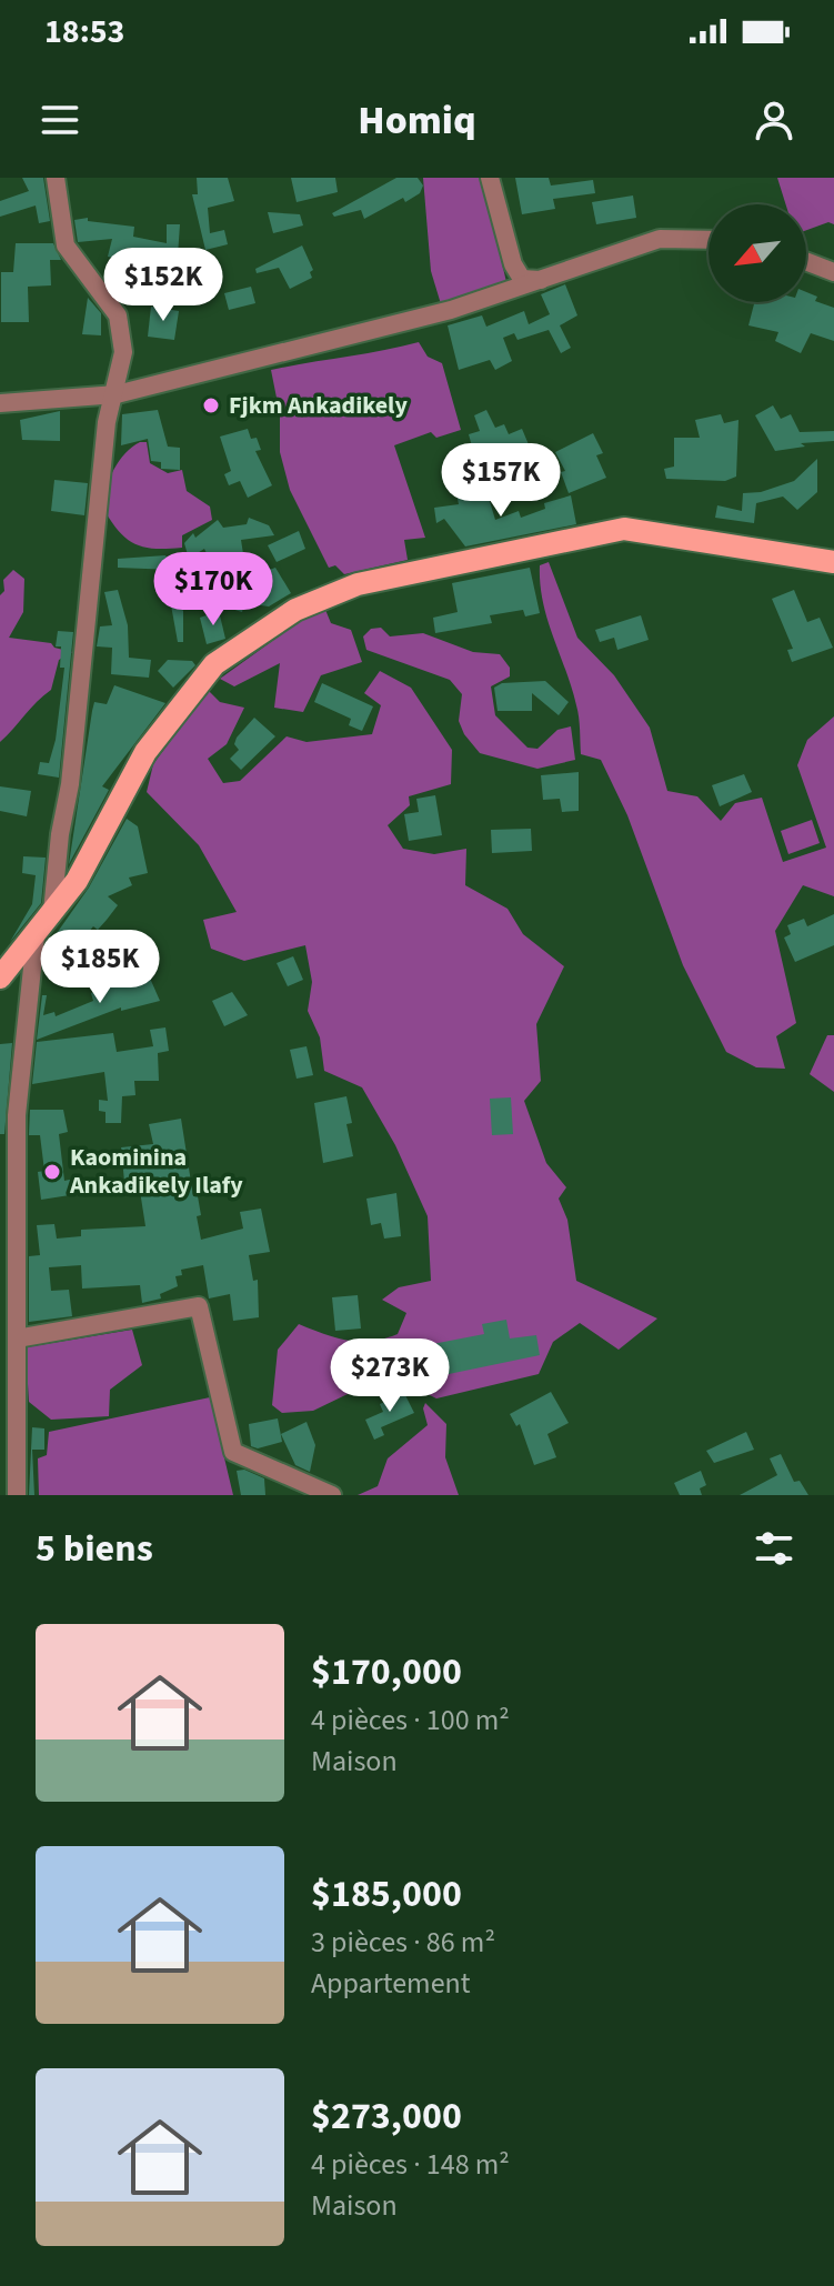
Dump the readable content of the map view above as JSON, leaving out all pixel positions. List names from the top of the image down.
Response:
{
  "places": ["Fjkm Ankadikely", "Kaominina Ankadikely Ilafy"],
  "north": "bottom left",
  "page": {
    "status": "18:53",
    "header": "Homiq",
    "price": [
      "$152K",
      "$157K",
      "$170K",
      "$185K",
      "$273K"
    ],
    "heading": "5 biens",
    "list": [
      {
        "name": "$170,000",
        "note": "4 pièces · 100 m² · Maison"
      },
      {
        "name": "$185,000",
        "note": "3 pièces · 86 m² · Appartement"
      },
      {
        "name": "$273,000",
        "note": "4 pièces · 148 m² · Maison"
      }
    ]
  }
}
